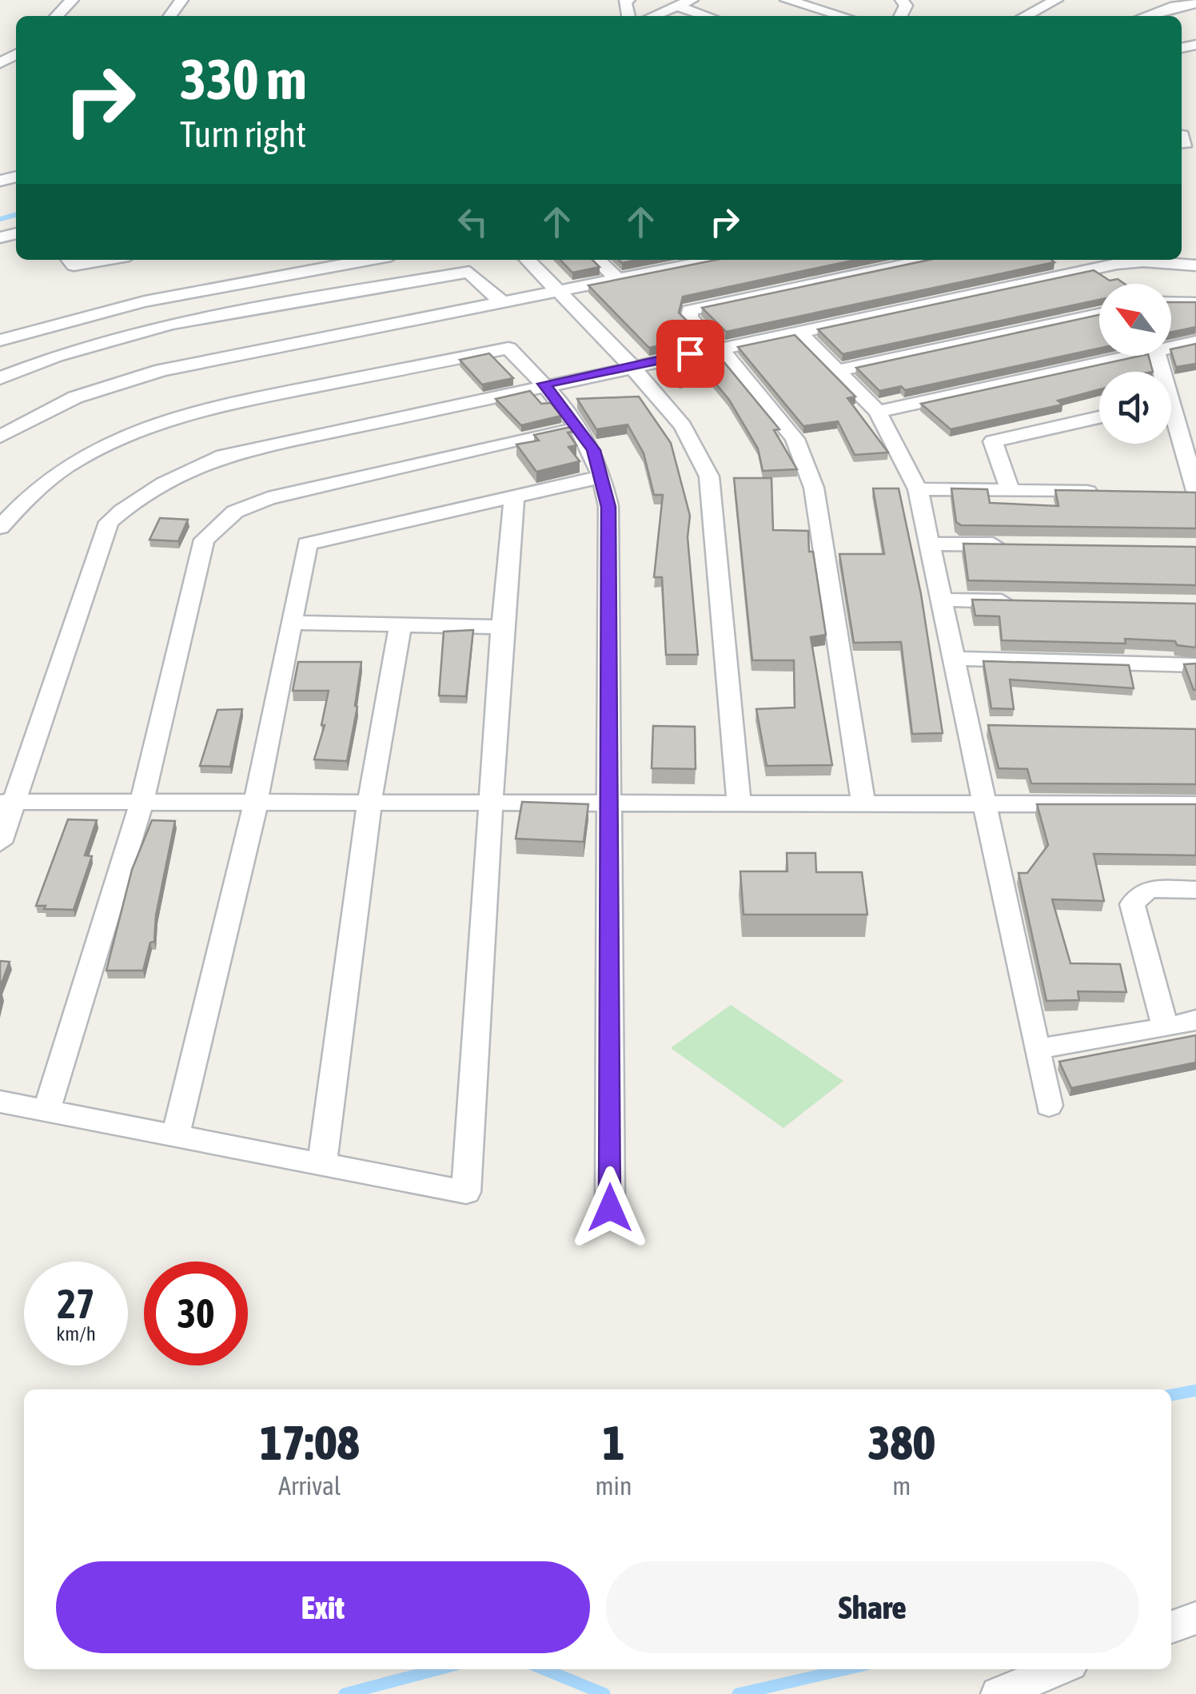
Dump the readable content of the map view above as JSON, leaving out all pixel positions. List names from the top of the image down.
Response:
{
  "north": "top left",
  "page": {
    "turn": ["330 m", "Turn right"],
    "speed": "27 km/h",
    "limit": "30",
    "eta": [
      "17:08",
      "Arrival",
      "1",
      "min",
      "380",
      "m"
    ],
    "buttons": ["Exit", "Share"]
  }
}
